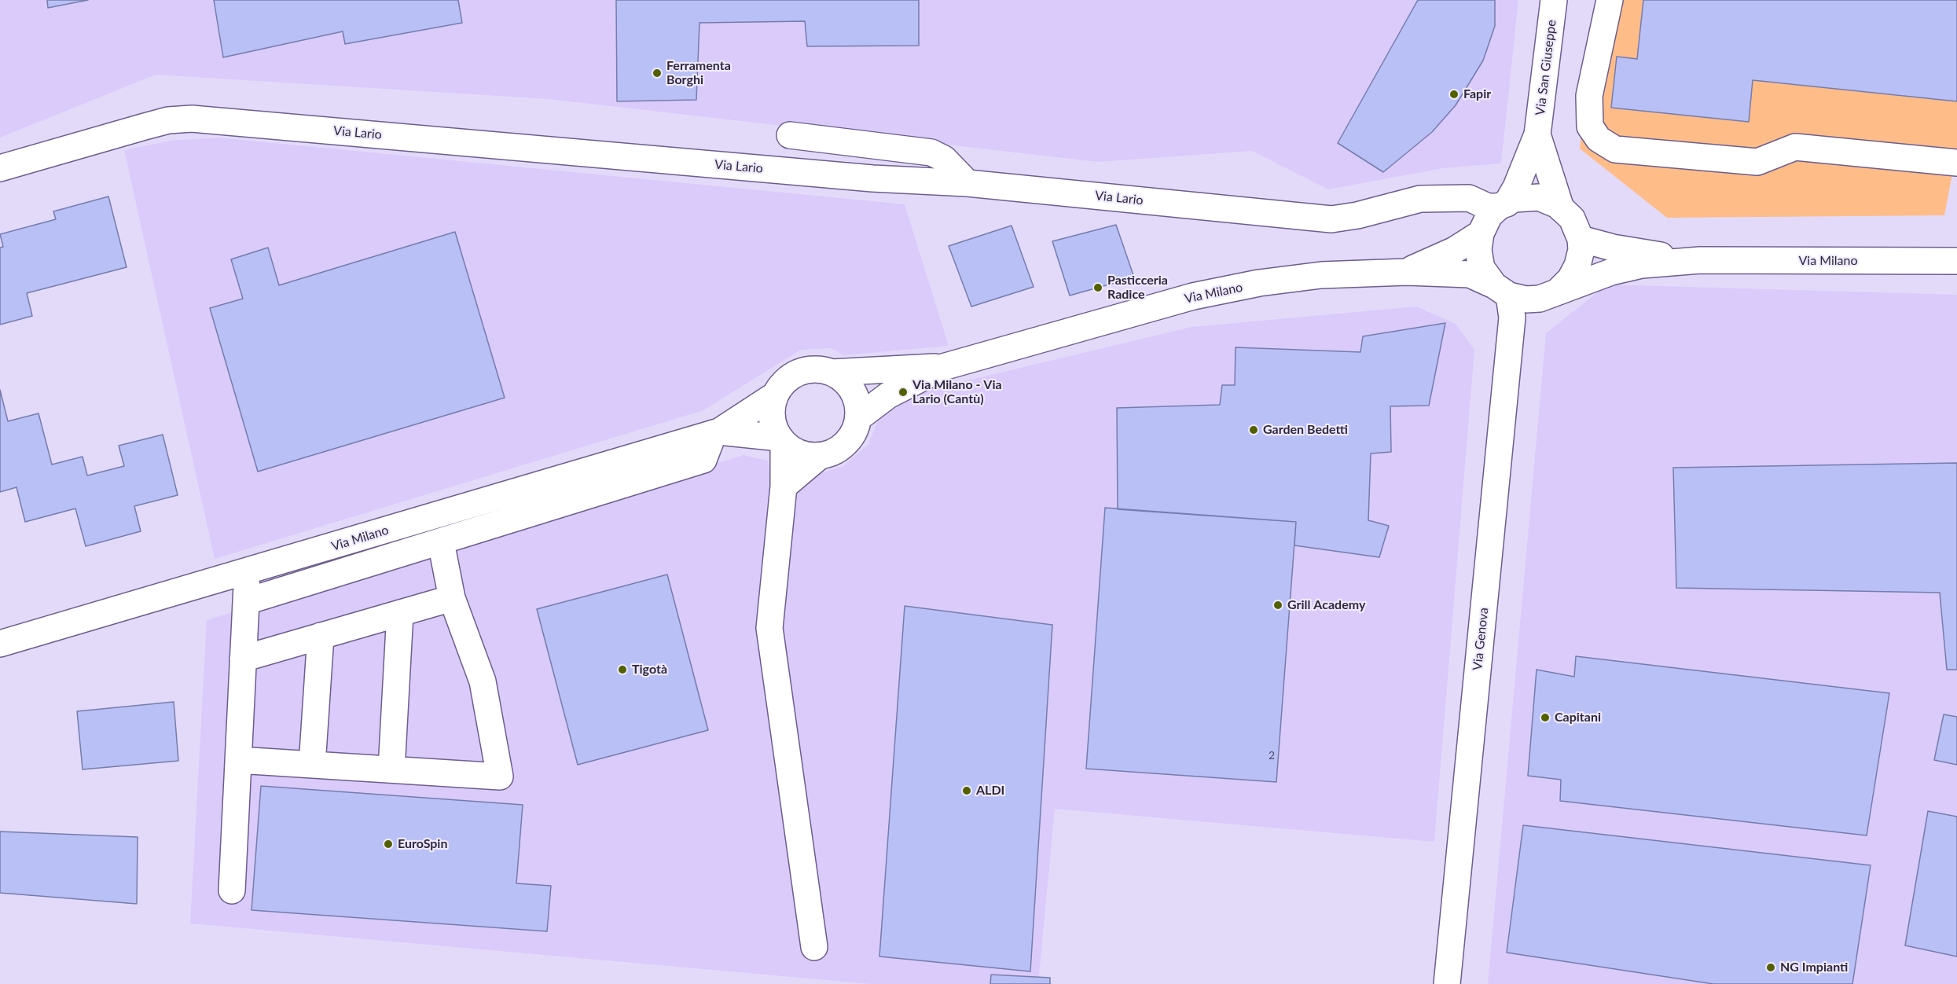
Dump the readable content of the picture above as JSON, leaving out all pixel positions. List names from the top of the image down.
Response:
{
  "streets": {
    "street": [
      "Via San Giuseppe",
      "Via Lario",
      "Via Milano",
      "Via Genova"
    ]
  },
  "crossings": [
    ["Via San Giuseppe", "Via Lario"],
    ["Via San Giuseppe", "Via Milano"],
    ["Via San Giuseppe", "Via Genova"],
    ["Via Lario", "Via Milano"],
    ["Via Lario", "Via Genova"],
    ["Via Milano", "Via Genova"]
  ],
  "places": [
    "Ferramenta Borghi",
    "Fapir",
    "Pasticceria Radice",
    "Via Milano - Via Lario (Cantù)",
    "Garden Bedetti",
    "Grill Academy",
    "Tigotà",
    "Capitani",
    "ALDI",
    "EuroSpin",
    "NG Impianti"
  ],
  "house_numbers": ["2"]
}
